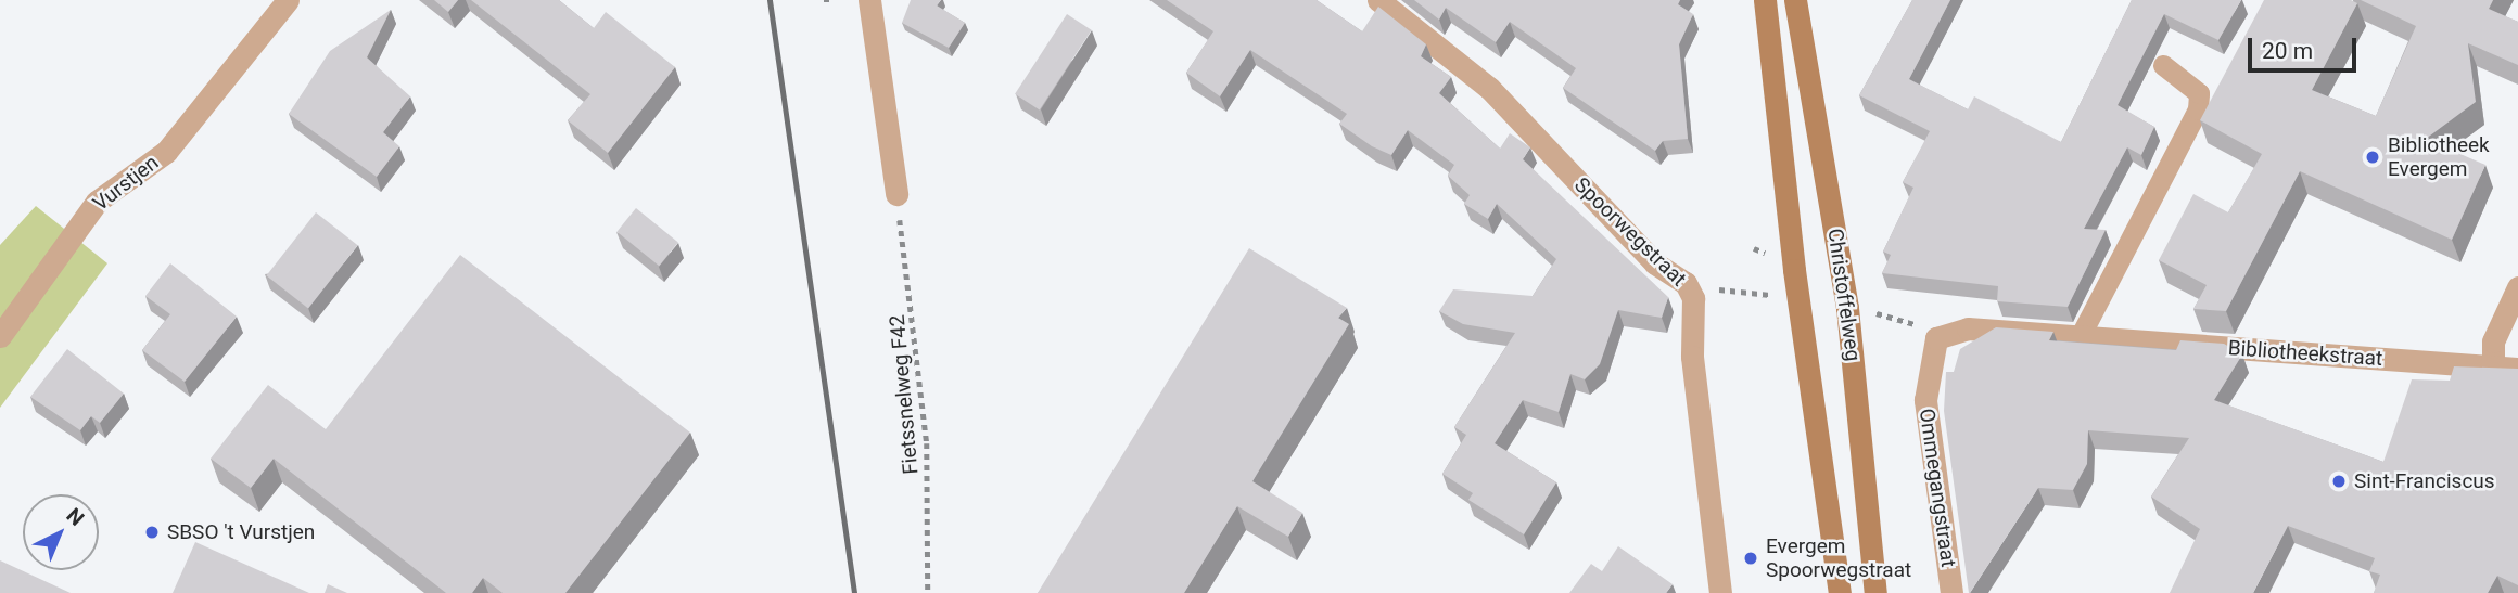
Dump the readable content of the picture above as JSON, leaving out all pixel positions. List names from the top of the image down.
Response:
{
  "streets": {
    "main road": ["Christoffelweg"],
    "street": [
      "Vurstjen",
      "Spoorwegstraat",
      "Bibliotheekstraat",
      "Ommegangstraat"
    ],
    "path": ["Fietssnelweg F42"]
  },
  "crossings": [
    ["Bibliotheekstraat", "Ommegangstraat"]
  ],
  "places": [
    "Bibliotheek Evergem",
    "Sint-Franciscus",
    "SBSO 't Vurstjen",
    "Evergem Spoorwegstraat"
  ],
  "scale_bar": "20 m",
  "north": "top right"
}
